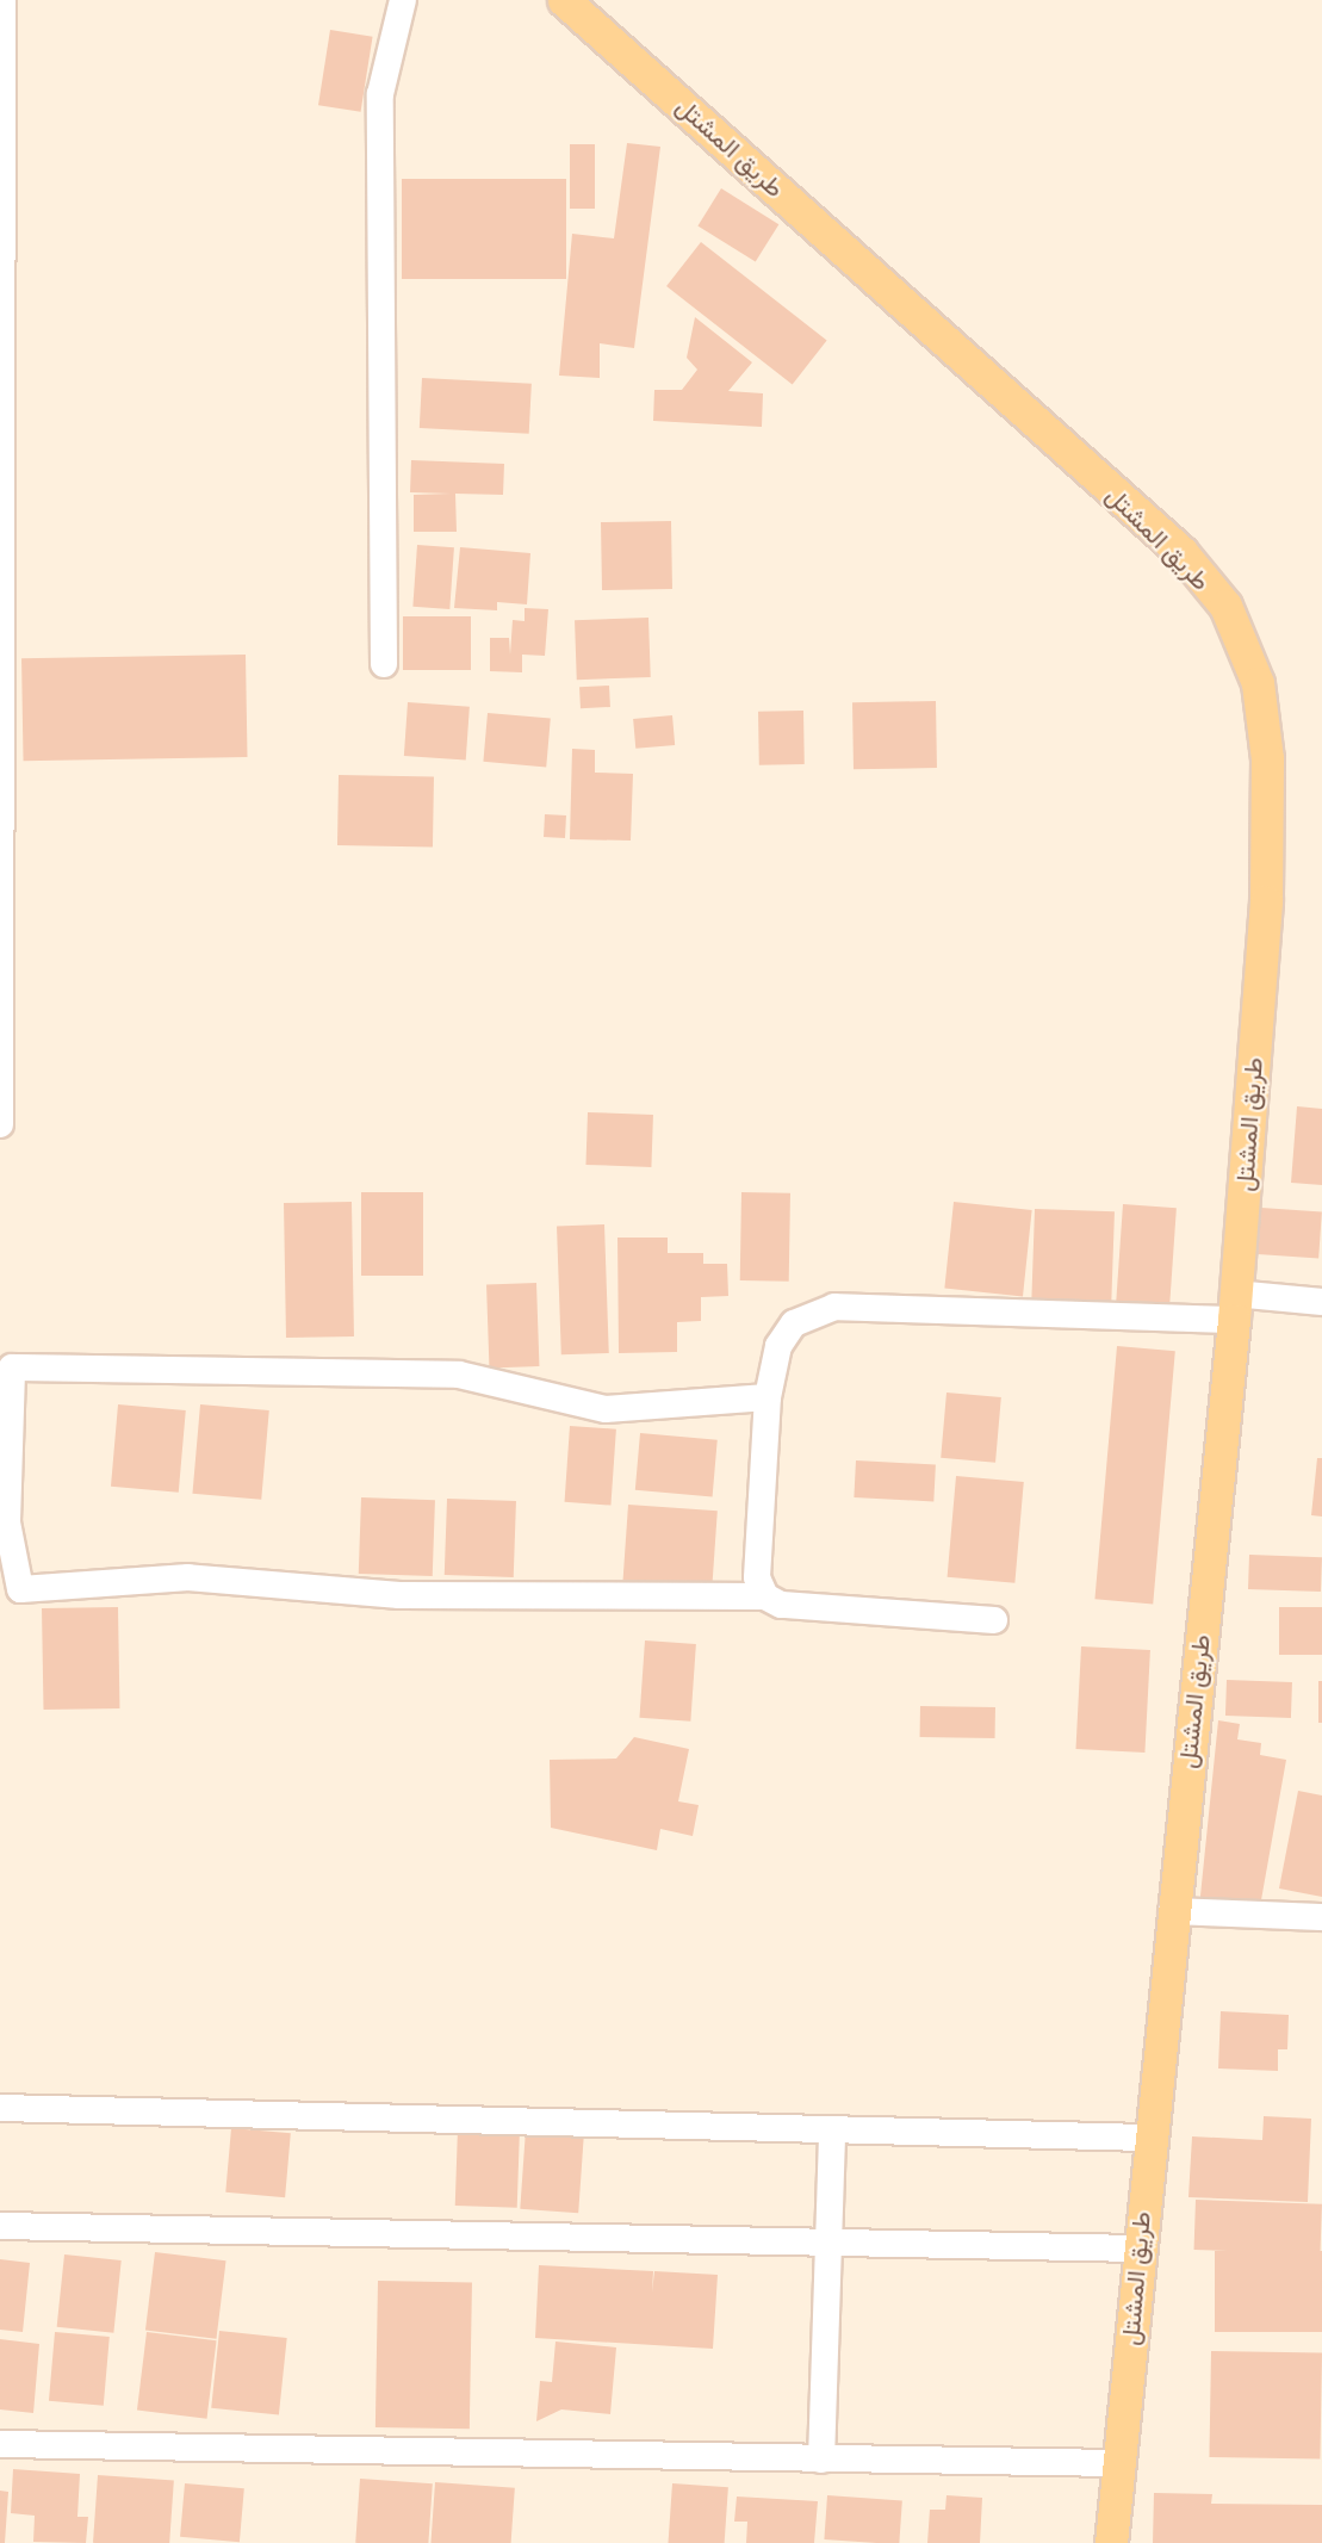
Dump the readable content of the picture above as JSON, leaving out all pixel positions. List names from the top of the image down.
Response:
{
  "streets": {
    "main road": ["طريق المشتل"]
  }
}
